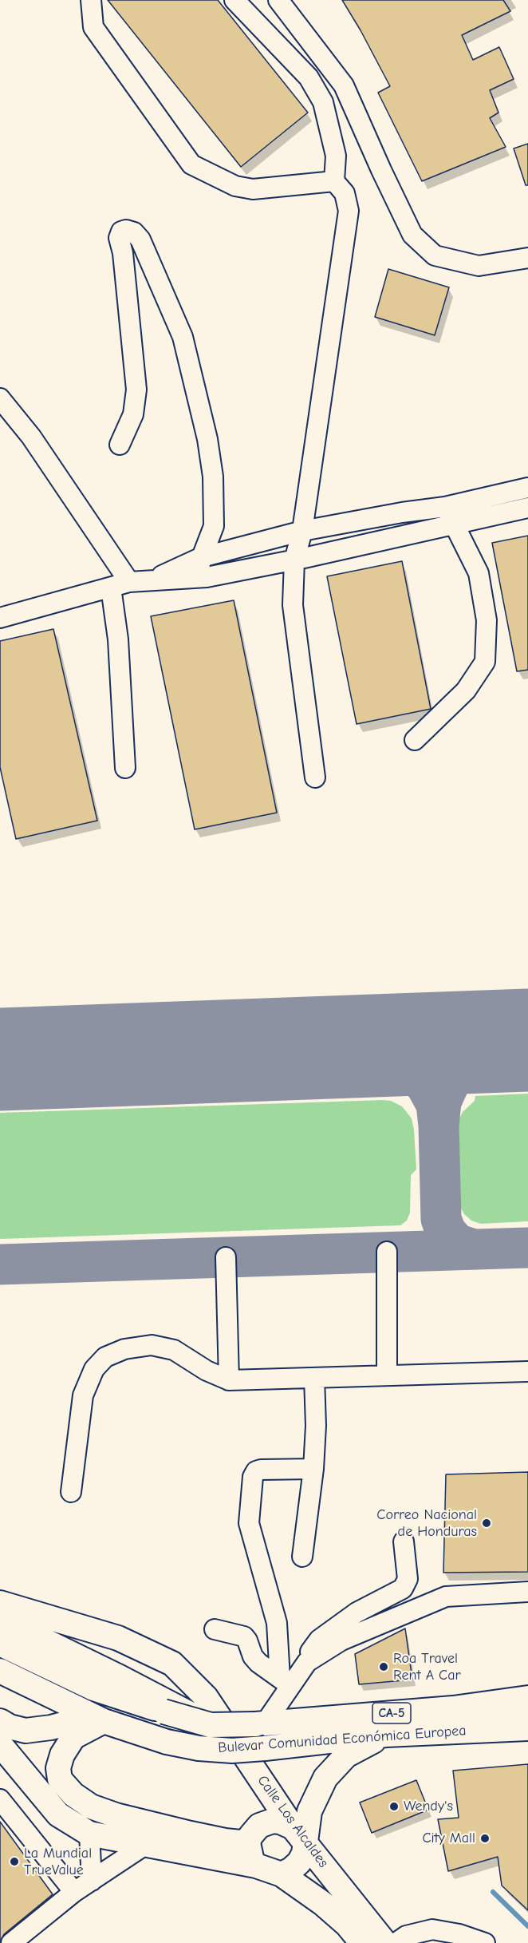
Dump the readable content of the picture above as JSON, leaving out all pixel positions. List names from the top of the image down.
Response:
{
  "streets": {
    "main road": ["CA-5", "Bulevar Comunidad Económica Europea", "Calle Los Alcaldes"]
  },
  "places": [
    "Correo Nacional de Honduras",
    "Roa Travel Rent A Car",
    "Wendy's",
    "City Mall",
    "La Mundial TrueValue"
  ]
}
